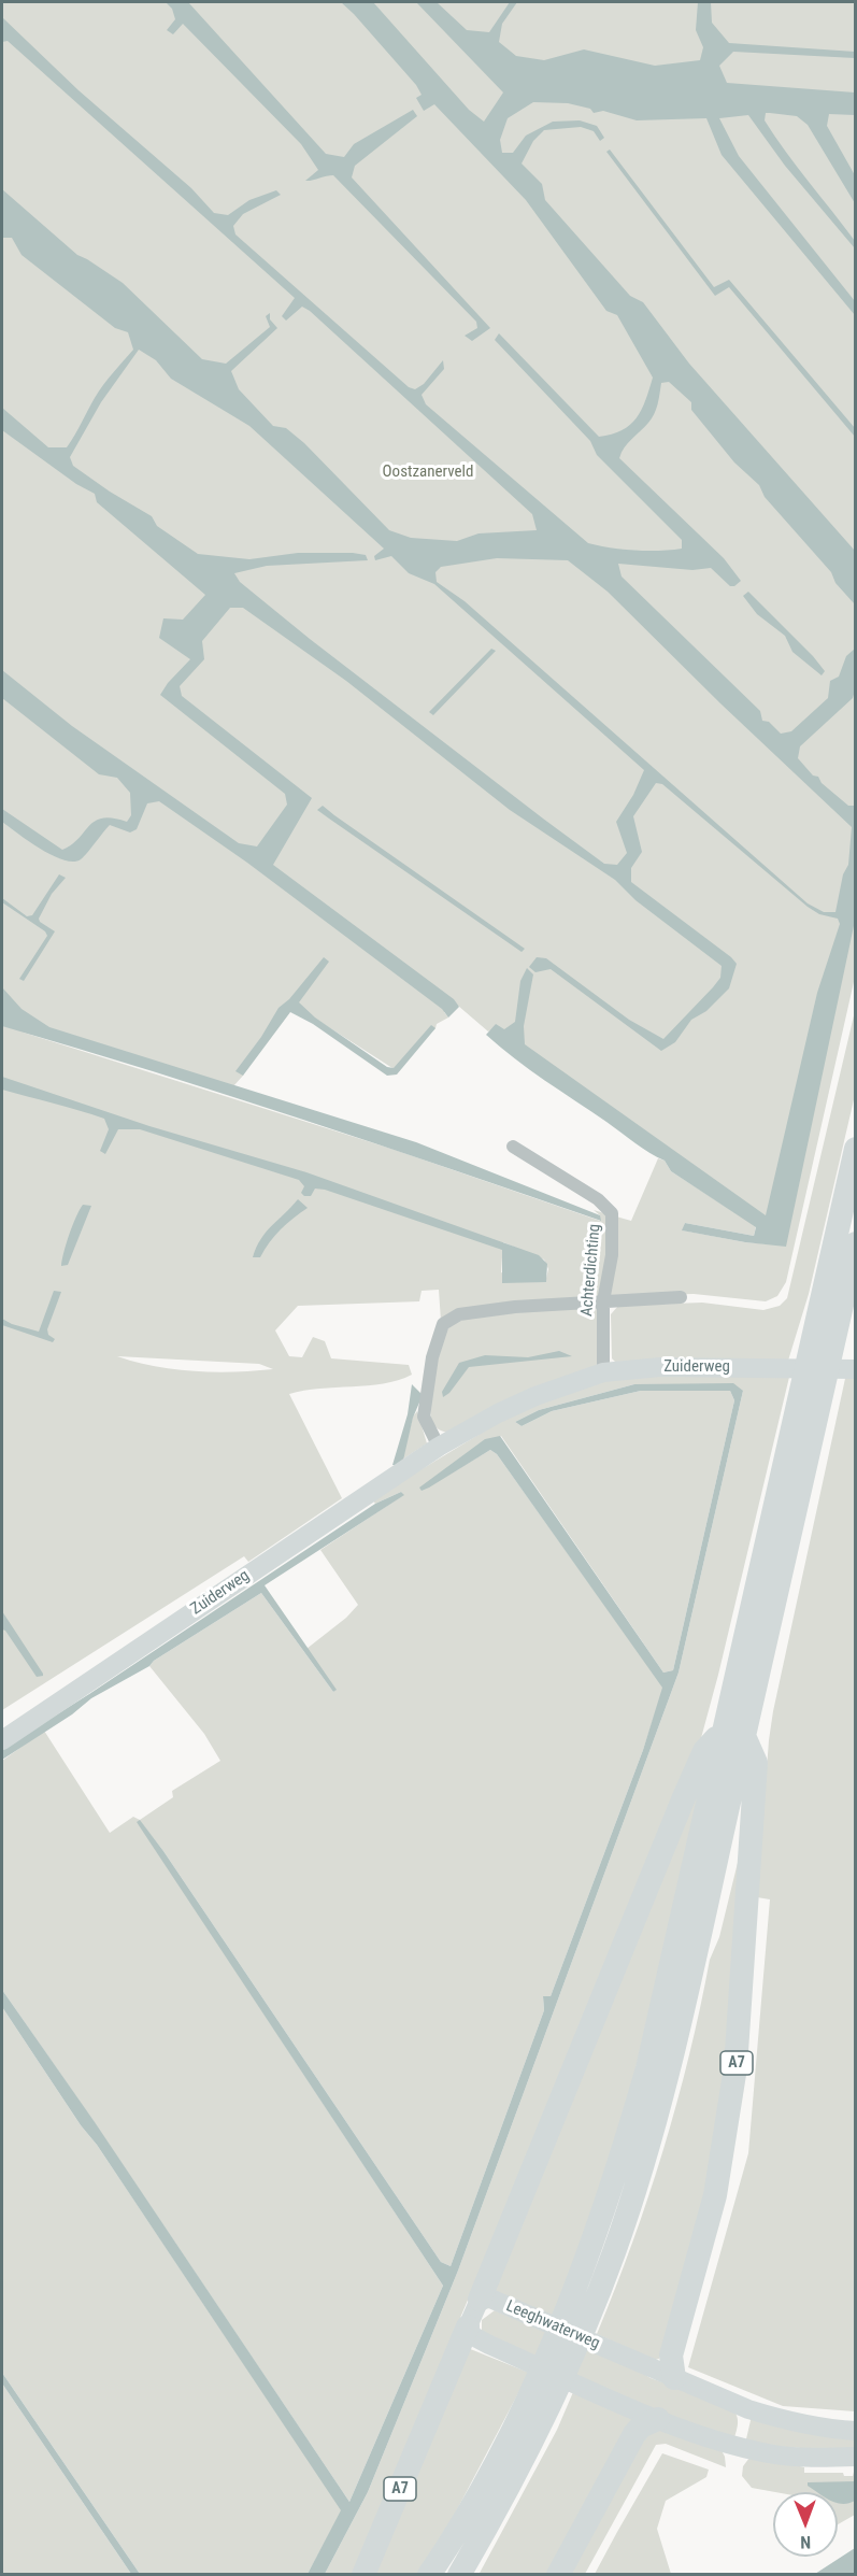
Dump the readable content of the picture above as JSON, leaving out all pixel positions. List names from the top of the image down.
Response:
{
  "streets": {
    "highway": ["A7"],
    "street": ["Achterdichting", "Zuiderweg", "Leeghwaterweg"]
  },
  "crossings": [
    ["Achterdichting", "Zuiderweg"],
    ["A7", "Leeghwaterweg"]
  ],
  "parks": ["Oostzanerveld"],
  "north": "bottom"
}
